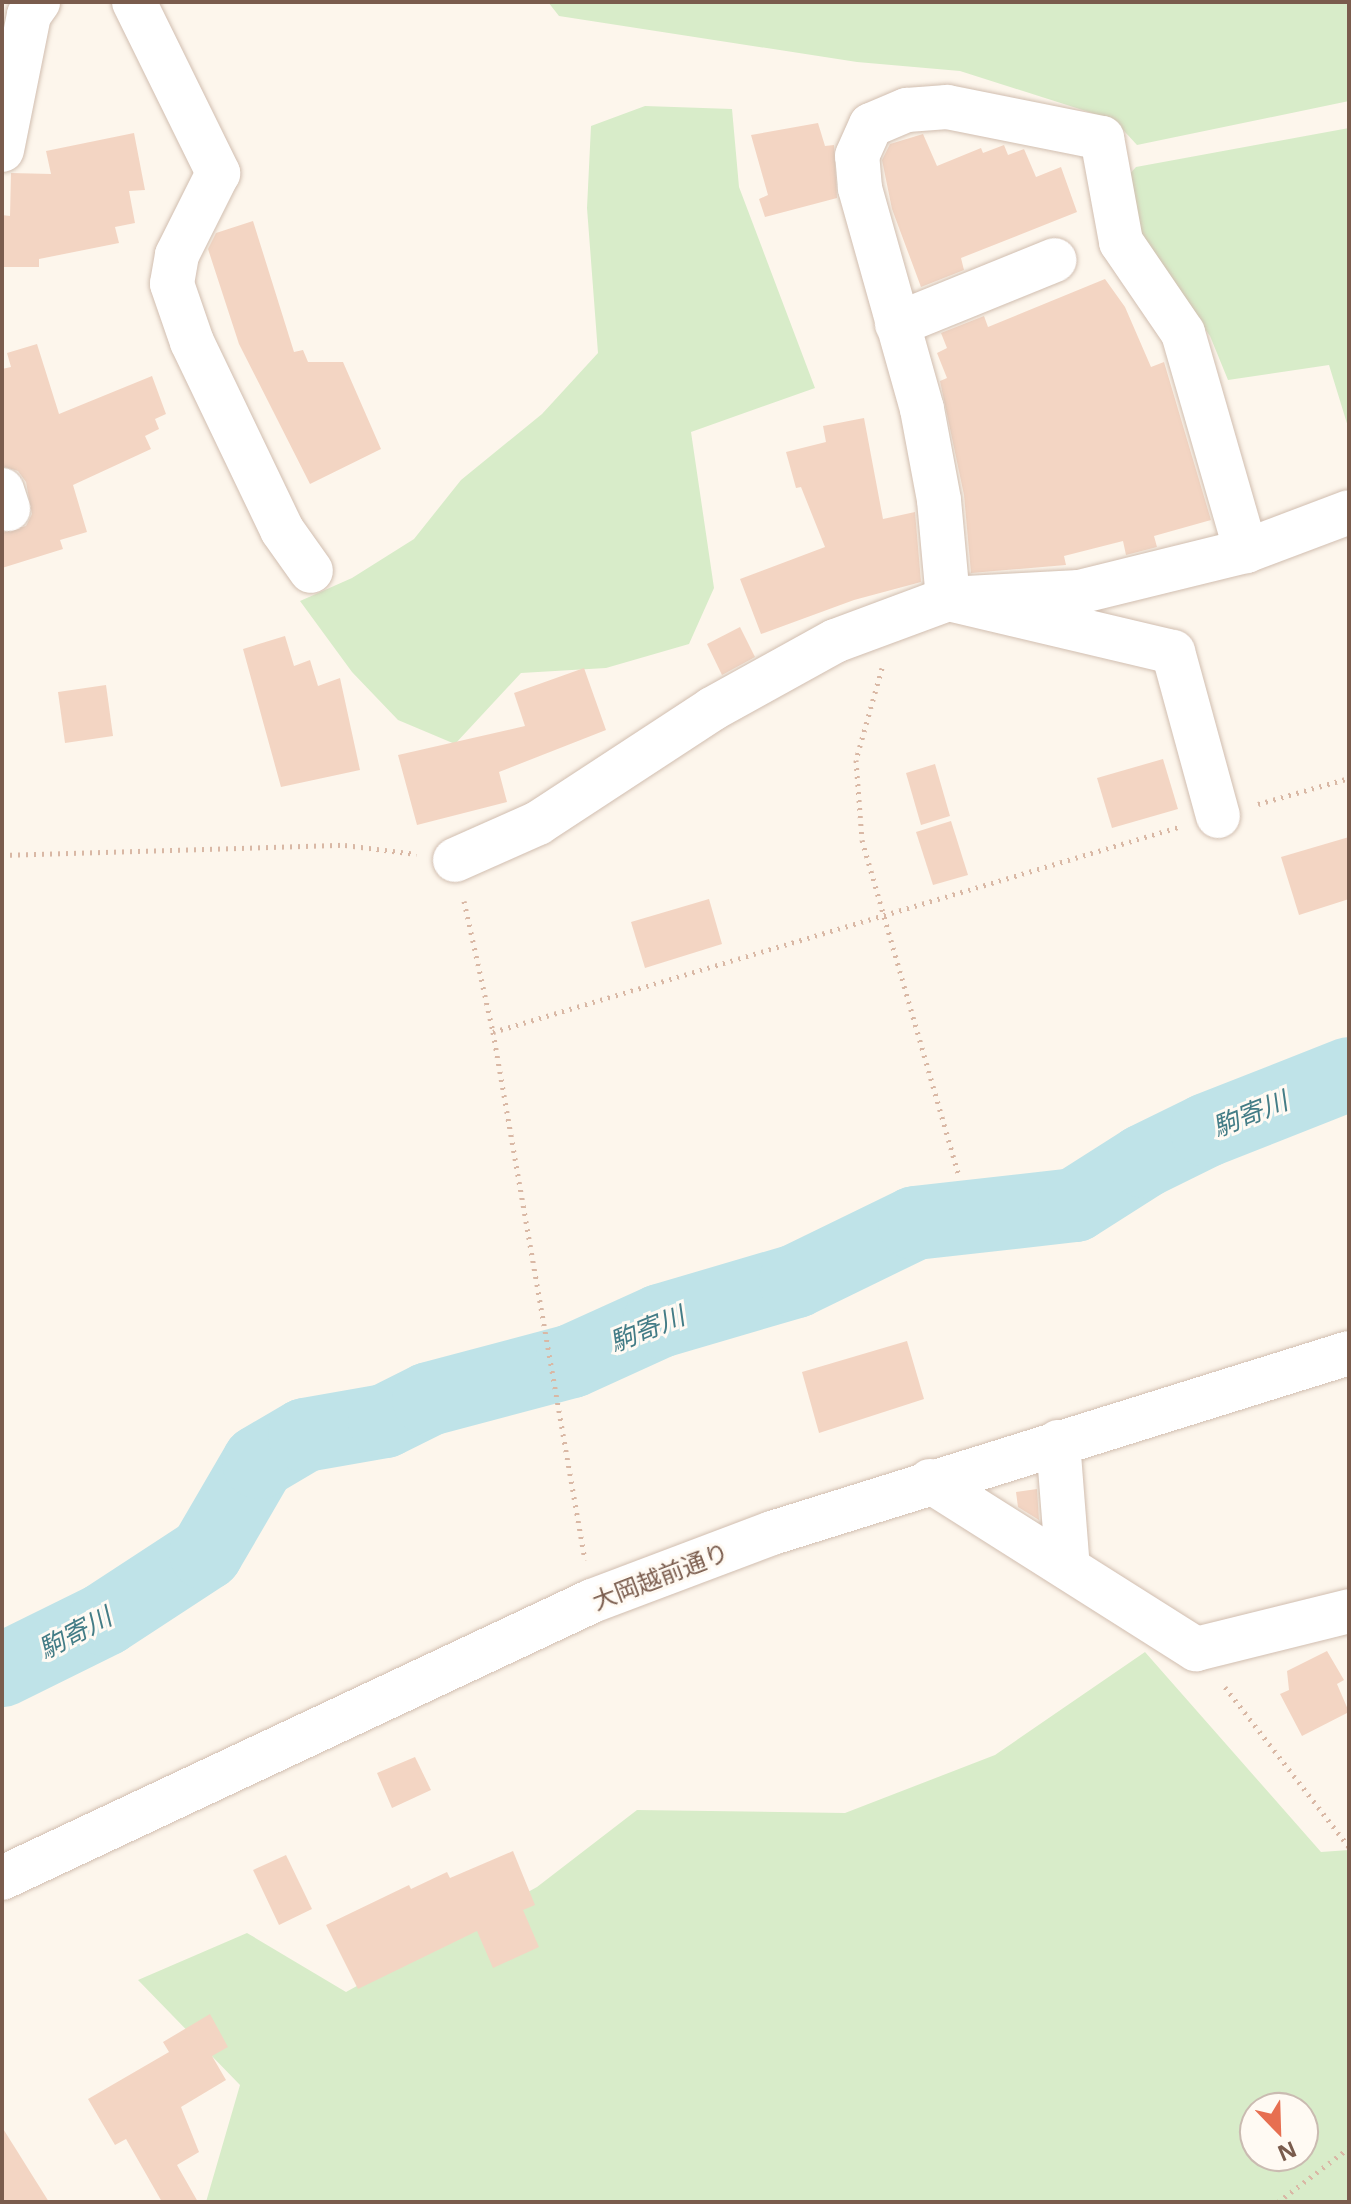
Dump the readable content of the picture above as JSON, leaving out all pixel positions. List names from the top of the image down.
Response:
{
  "streets": {
    "street": ["大岡越前通り"]
  },
  "water": ["駒寄川"],
  "north": "bottom right"
}
